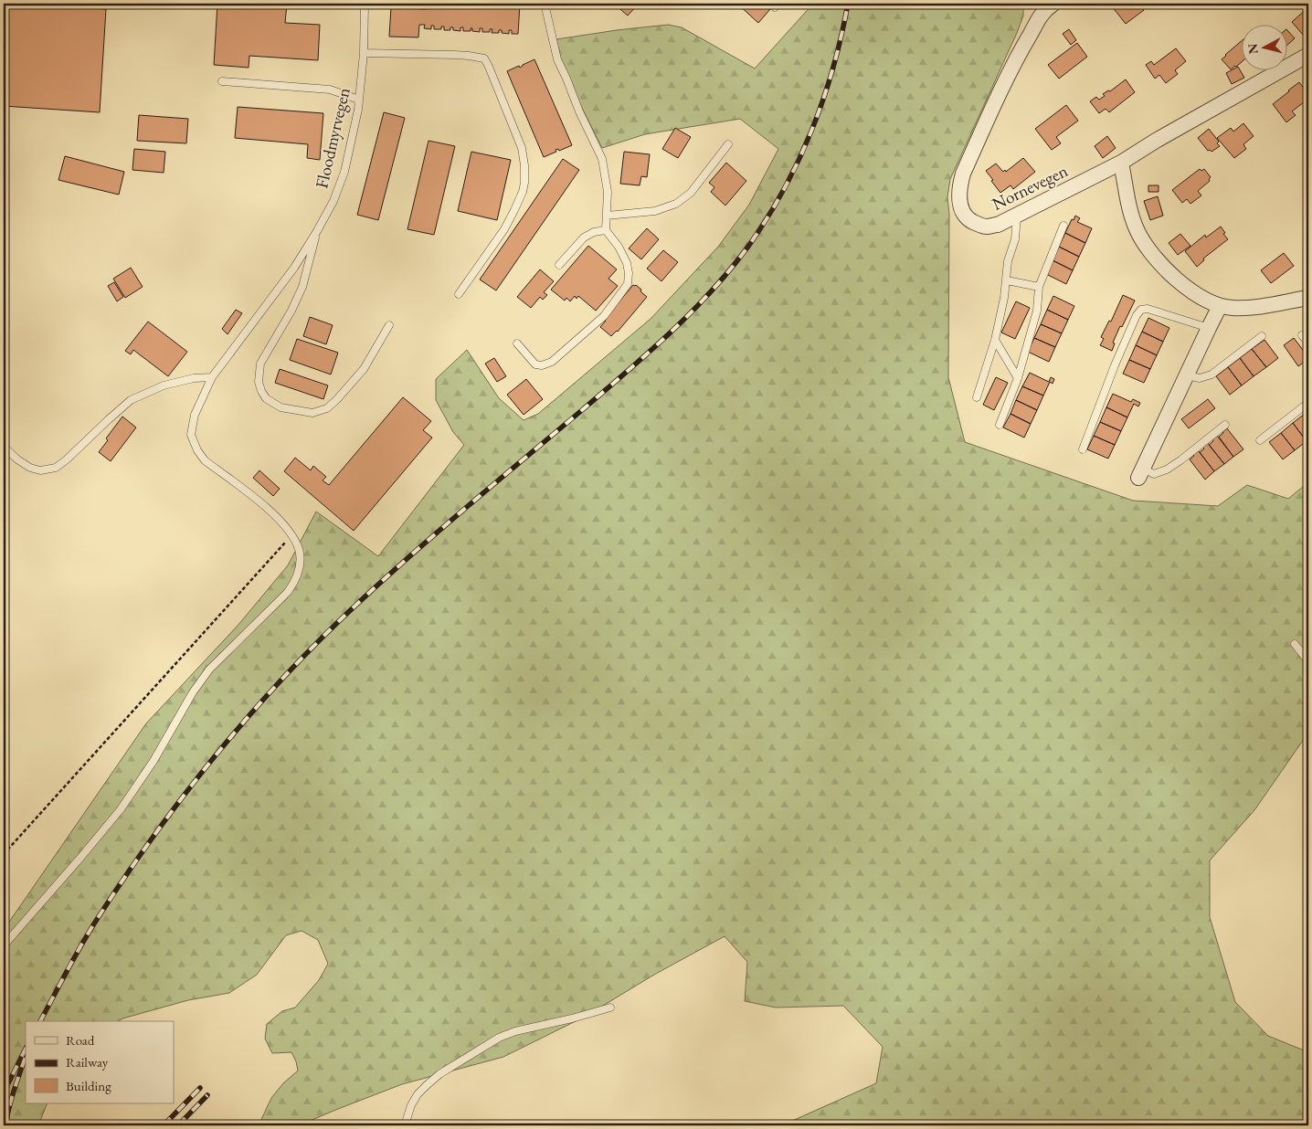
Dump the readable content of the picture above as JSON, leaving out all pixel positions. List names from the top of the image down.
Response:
{
  "streets": {
    "street": ["Nornevegen"],
    "lane": ["Floodmyrvegen"]
  },
  "legend": ["Road", "Railway", "Building"],
  "north": "left"
}
